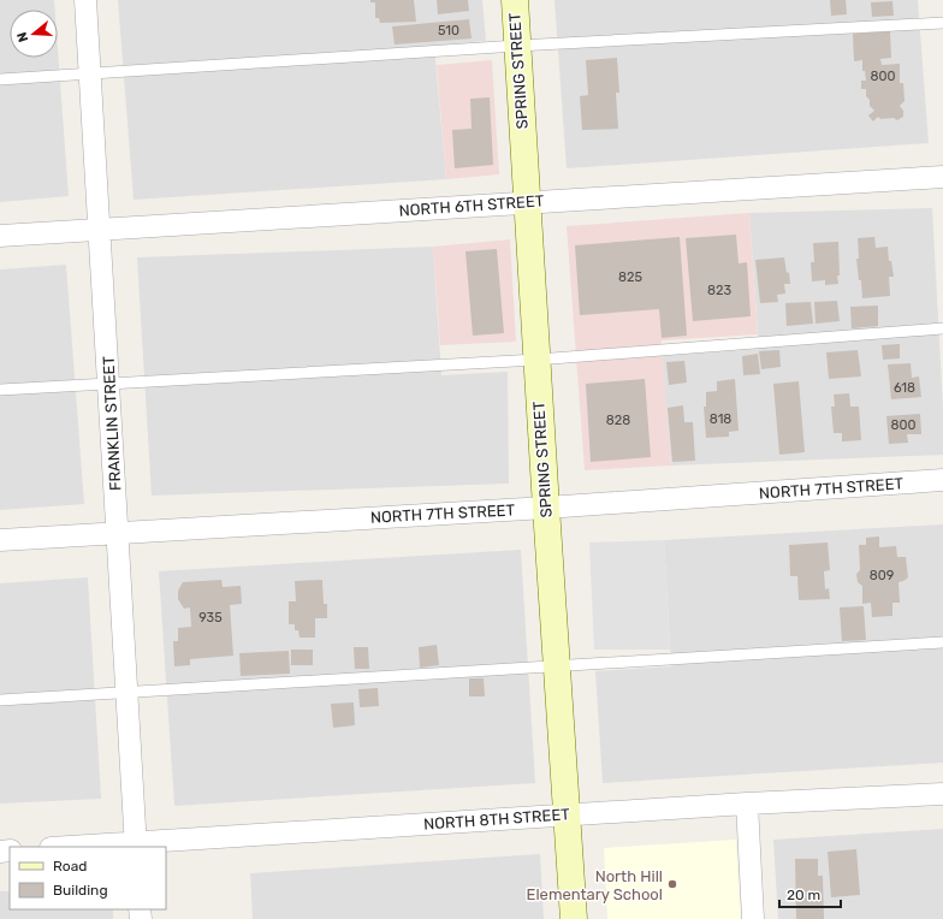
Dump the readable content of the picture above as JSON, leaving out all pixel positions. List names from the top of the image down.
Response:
{
  "streets": {
    "main road": ["SPRING STREET"],
    "street": [
      "NORTH 6TH STREET",
      "FRANKLIN STREET",
      "NORTH 7TH STREET",
      "NORTH 8TH STREET"
    ]
  },
  "crossings": [
    ["SPRING STREET", "NORTH 6TH STREET"],
    ["SPRING STREET", "NORTH 7TH STREET"],
    ["SPRING STREET", "NORTH 8TH STREET"],
    ["NORTH 6TH STREET", "FRANKLIN STREET"],
    ["FRANKLIN STREET", "NORTH 7TH STREET"],
    ["FRANKLIN STREET", "NORTH 8TH STREET"]
  ],
  "places": ["North Hill Elementary School"],
  "house_numbers": [
    "510",
    "800",
    "825",
    "823",
    "618",
    "818",
    "828",
    "800",
    "809",
    "935"
  ],
  "legend": ["Road", "Building"],
  "scale_bar": "20 m",
  "north": "left"
}
